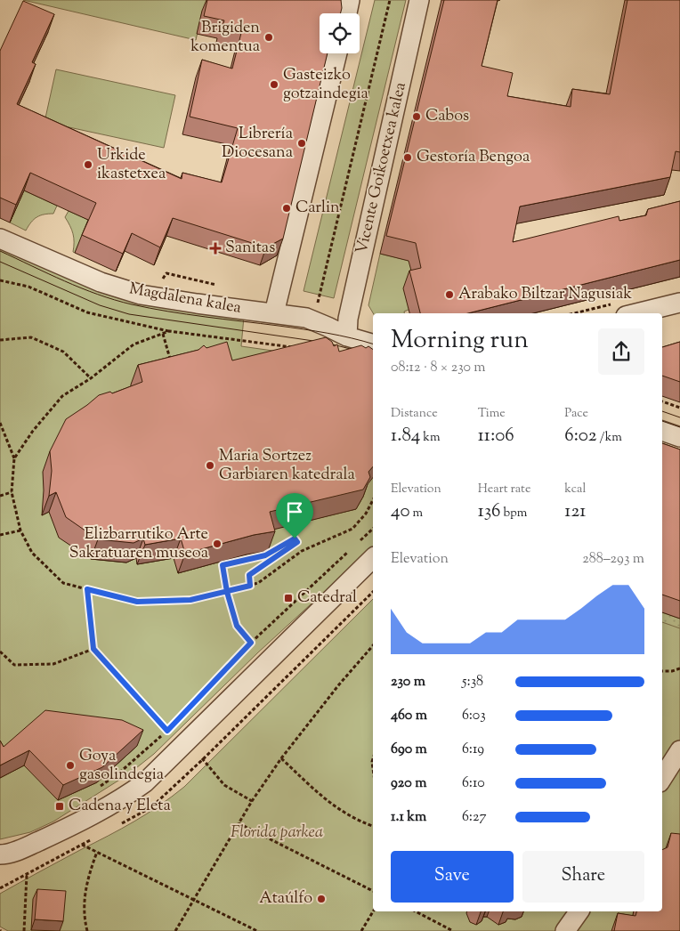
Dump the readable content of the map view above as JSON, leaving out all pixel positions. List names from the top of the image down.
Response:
{
  "streets": {
    "street": ["Vicente Goikoetxea kalea", "Magdalena kalea"]
  },
  "crossings": [
    ["Vicente Goikoetxea kalea", "Magdalena kalea"]
  ],
  "parks": ["Florida parkea"],
  "places": {
    "other": [
      "Brigiden komentua",
      "Gasteizko gotzaindegia",
      "Cabos",
      "Librería Diocesana",
      "Gestoría Bengoa",
      "Urkide ikastetxea",
      "Carlin",
      "Arabako Biltzar Nagusiak",
      "Maria Sortzez Garbiaren katedrala",
      "Elizbarrutiko Arte Sakratuaren museoa",
      "Goya gasolindegia",
      "Ataúlfo"
    ],
    "health": ["Sanitas"],
    "transit": ["Catedral", "Cadena y Eleta"]
  },
  "page": {
    "heading": ["Morning run", "08:12 · 8 × 230 m"],
    "stats": [
      ["Distance", "1.84 km"],
      ["Time", "11:06"],
      ["Pace", "6:02 /km"],
      ["Elevation", "40 m"],
      ["Heart rate", "136 bpm"],
      ["kcal", "121"]
    ],
    "chart": ["Elevation", "288–293 m"],
    "list": [
      {
        "name": "230 m",
        "note": "5:38"
      },
      {
        "name": "460 m",
        "note": "6:03"
      },
      {
        "name": "690 m",
        "note": "6:19"
      },
      {
        "name": "920 m",
        "note": "6:10"
      },
      {
        "name": "1.1 km",
        "note": "6:27"
      }
    ],
    "buttons": ["Save", "Share"]
  }
}
